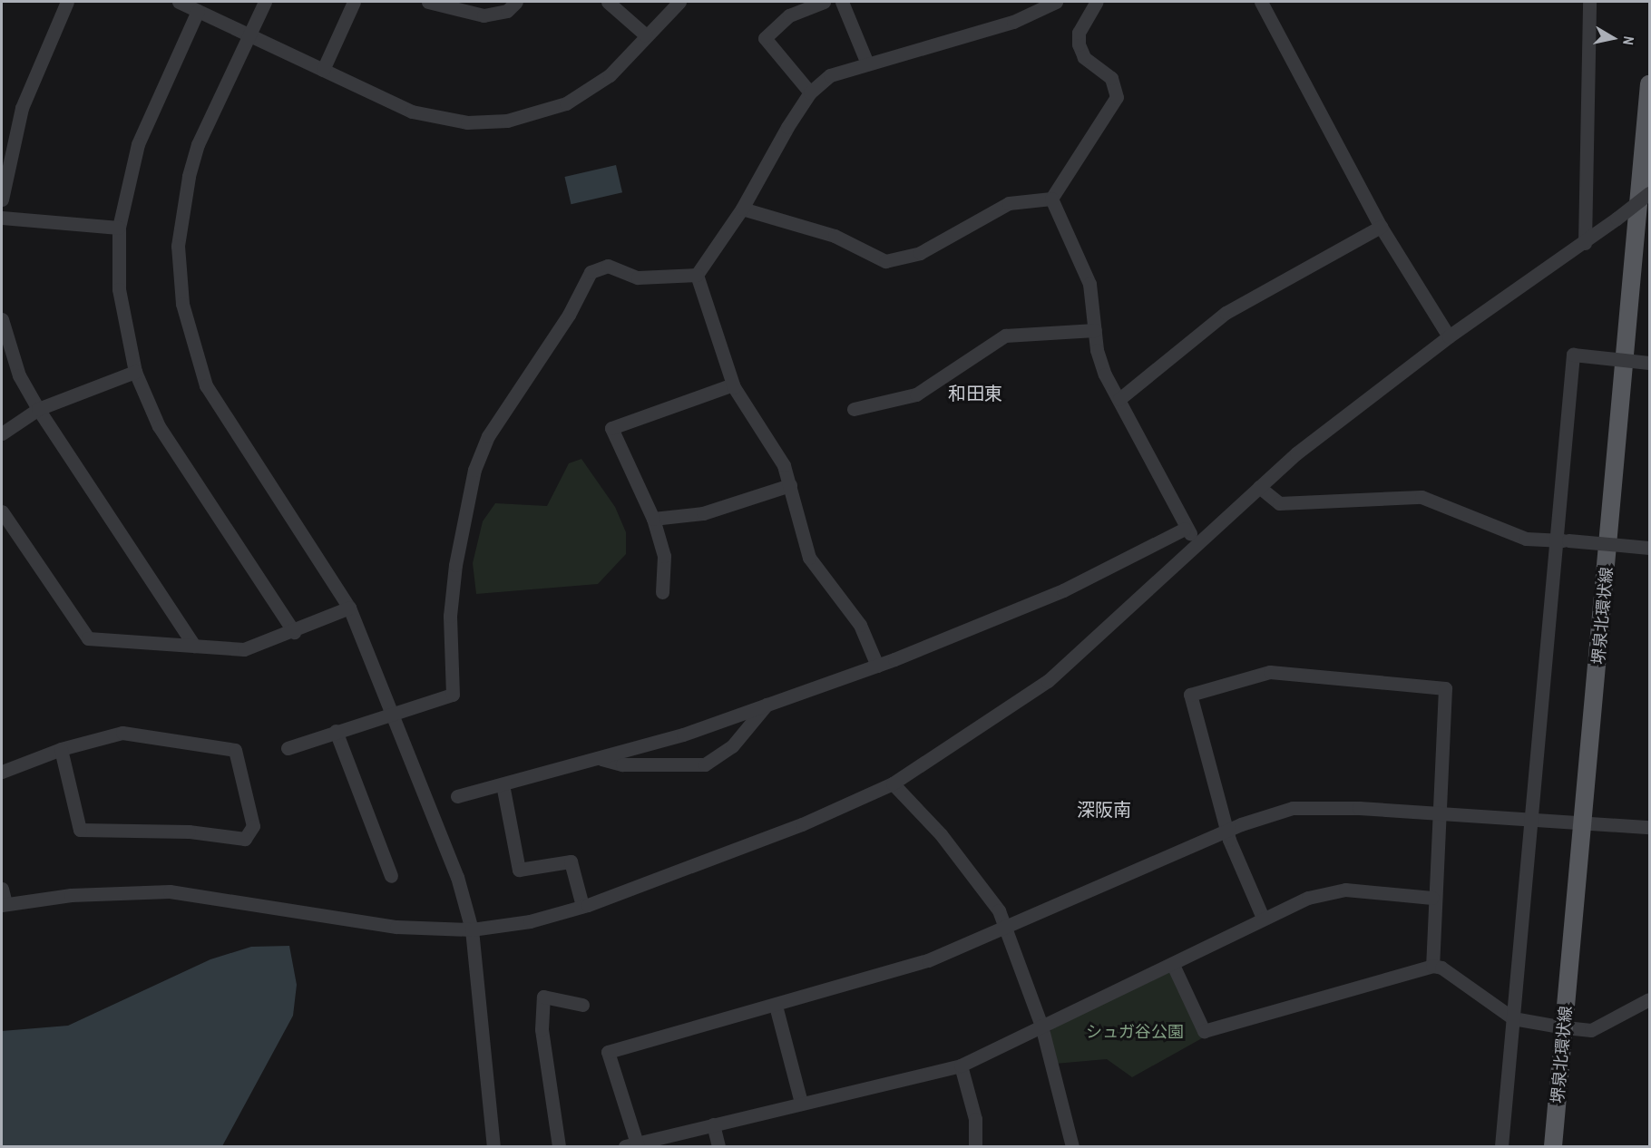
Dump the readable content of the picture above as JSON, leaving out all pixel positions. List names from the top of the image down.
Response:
{
  "streets": {
    "main road": ["堺泉北環状線"]
  },
  "districts": ["和田東", "深阪南"],
  "parks": ["シュガ谷公園"],
  "north": "right"
}
